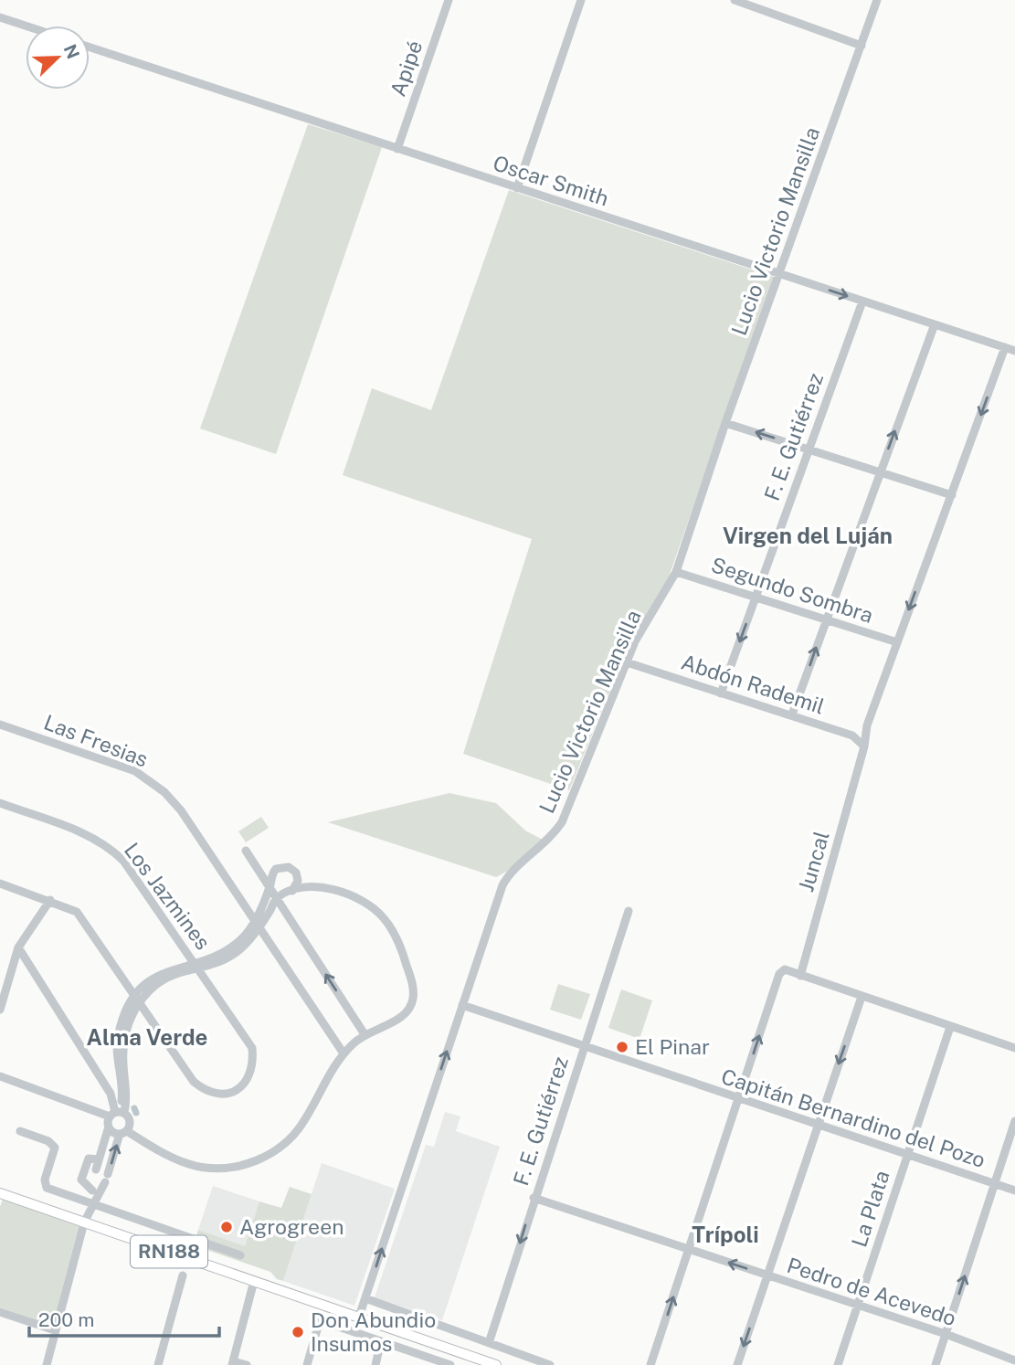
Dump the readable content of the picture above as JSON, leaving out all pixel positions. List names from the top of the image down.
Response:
{
  "streets": {
    "main road": ["RN188"],
    "street": [
      "Apipé",
      "Oscar Smith",
      "Lucio Victorio Mansilla",
      "F. E. Gutiérrez",
      "Segundo Sombra",
      "Abdón Rademil",
      "Las Fresias",
      "Juncal",
      "Los Jazmines",
      "Capitán Bernardino del Pozo",
      "La Plata",
      "Pedro de Acevedo"
    ]
  },
  "crossings": [
    ["Apipé", "Oscar Smith"],
    ["Oscar Smith", "Lucio Victorio Mansilla"],
    ["Oscar Smith", "F. E. Gutiérrez"],
    ["Oscar Smith", "Juncal"],
    ["Lucio Victorio Mansilla", "Segundo Sombra"],
    ["Lucio Victorio Mansilla", "Abdón Rademil"],
    ["Lucio Victorio Mansilla", "Capitán Bernardino del Pozo"],
    ["Lucio Victorio Mansilla", "RN188"],
    ["F. E. Gutiérrez", "Segundo Sombra"],
    ["F. E. Gutiérrez", "Abdón Rademil"],
    ["F. E. Gutiérrez", "Capitán Bernardino del Pozo"],
    ["F. E. Gutiérrez", "Pedro de Acevedo"],
    ["Segundo Sombra", "Juncal"],
    ["Abdón Rademil", "Juncal"],
    ["Capitán Bernardino del Pozo", "La Plata"],
    ["La Plata", "Pedro de Acevedo"]
  ],
  "one_way": ["Juncal"],
  "districts": ["Virgen del Luján", "Alma Verde", "Trípoli"],
  "places": ["El Pinar", "Agrogreen", "Don Abundio Insumos"],
  "scale_bar": "200 m",
  "north": "top right"
}
